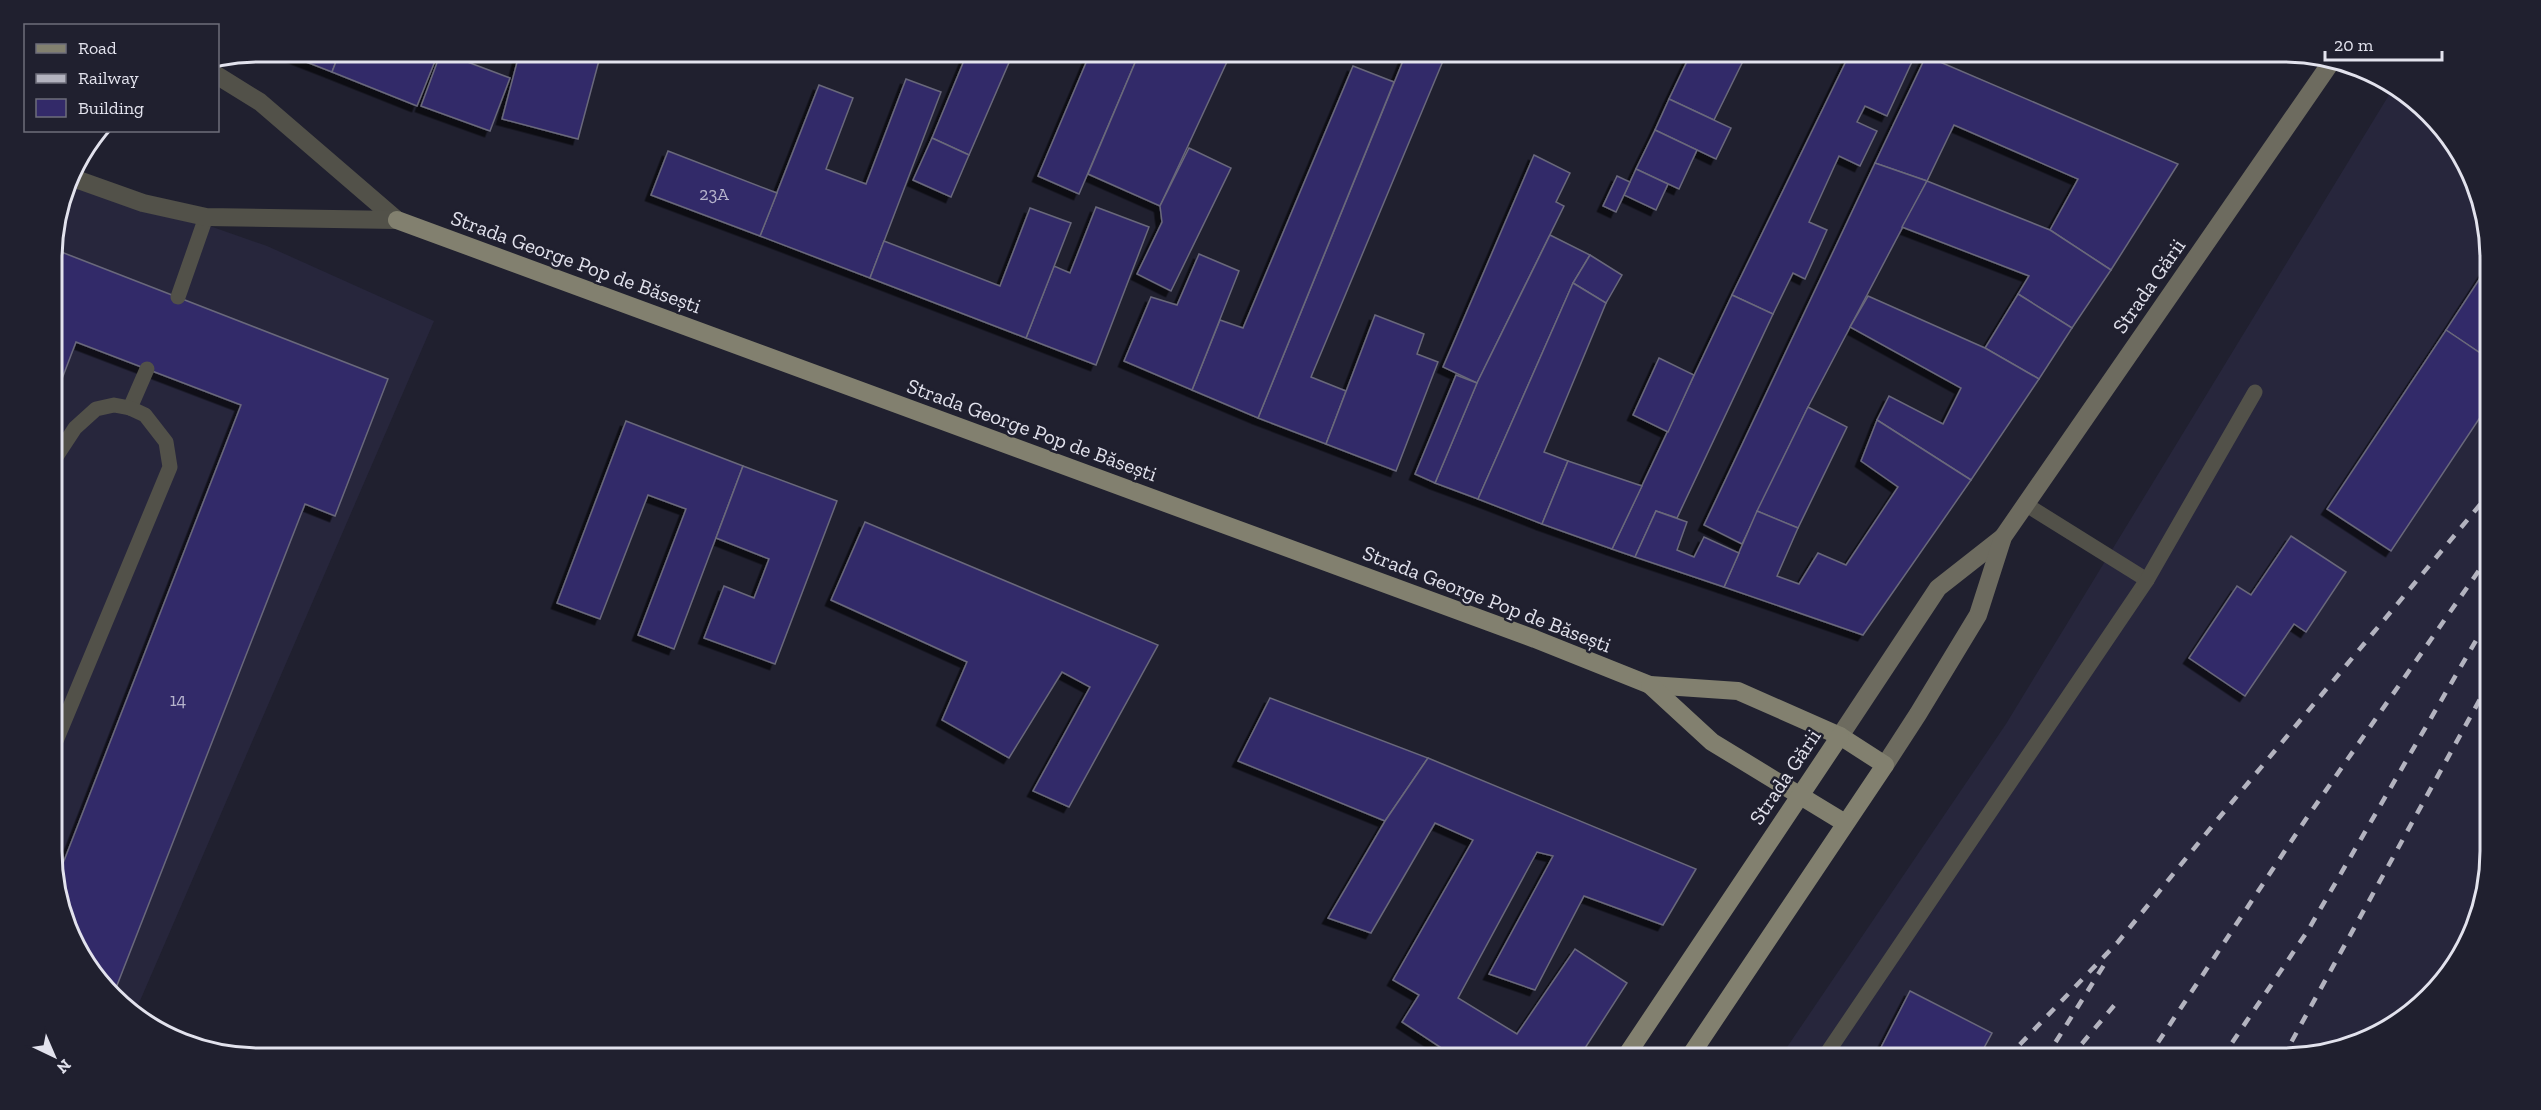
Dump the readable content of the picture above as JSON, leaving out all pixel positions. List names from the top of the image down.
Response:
{
  "streets": {
    "main road": ["Strada George Pop de Băsești", "Strada Gării"]
  },
  "crossings": [
    ["Strada George Pop de Băsești", "Strada Gării"]
  ],
  "house_numbers": ["23A", "14"],
  "legend": ["Road", "Railway", "Building"],
  "scale_bar": "20 m",
  "north": "bottom right"
}
